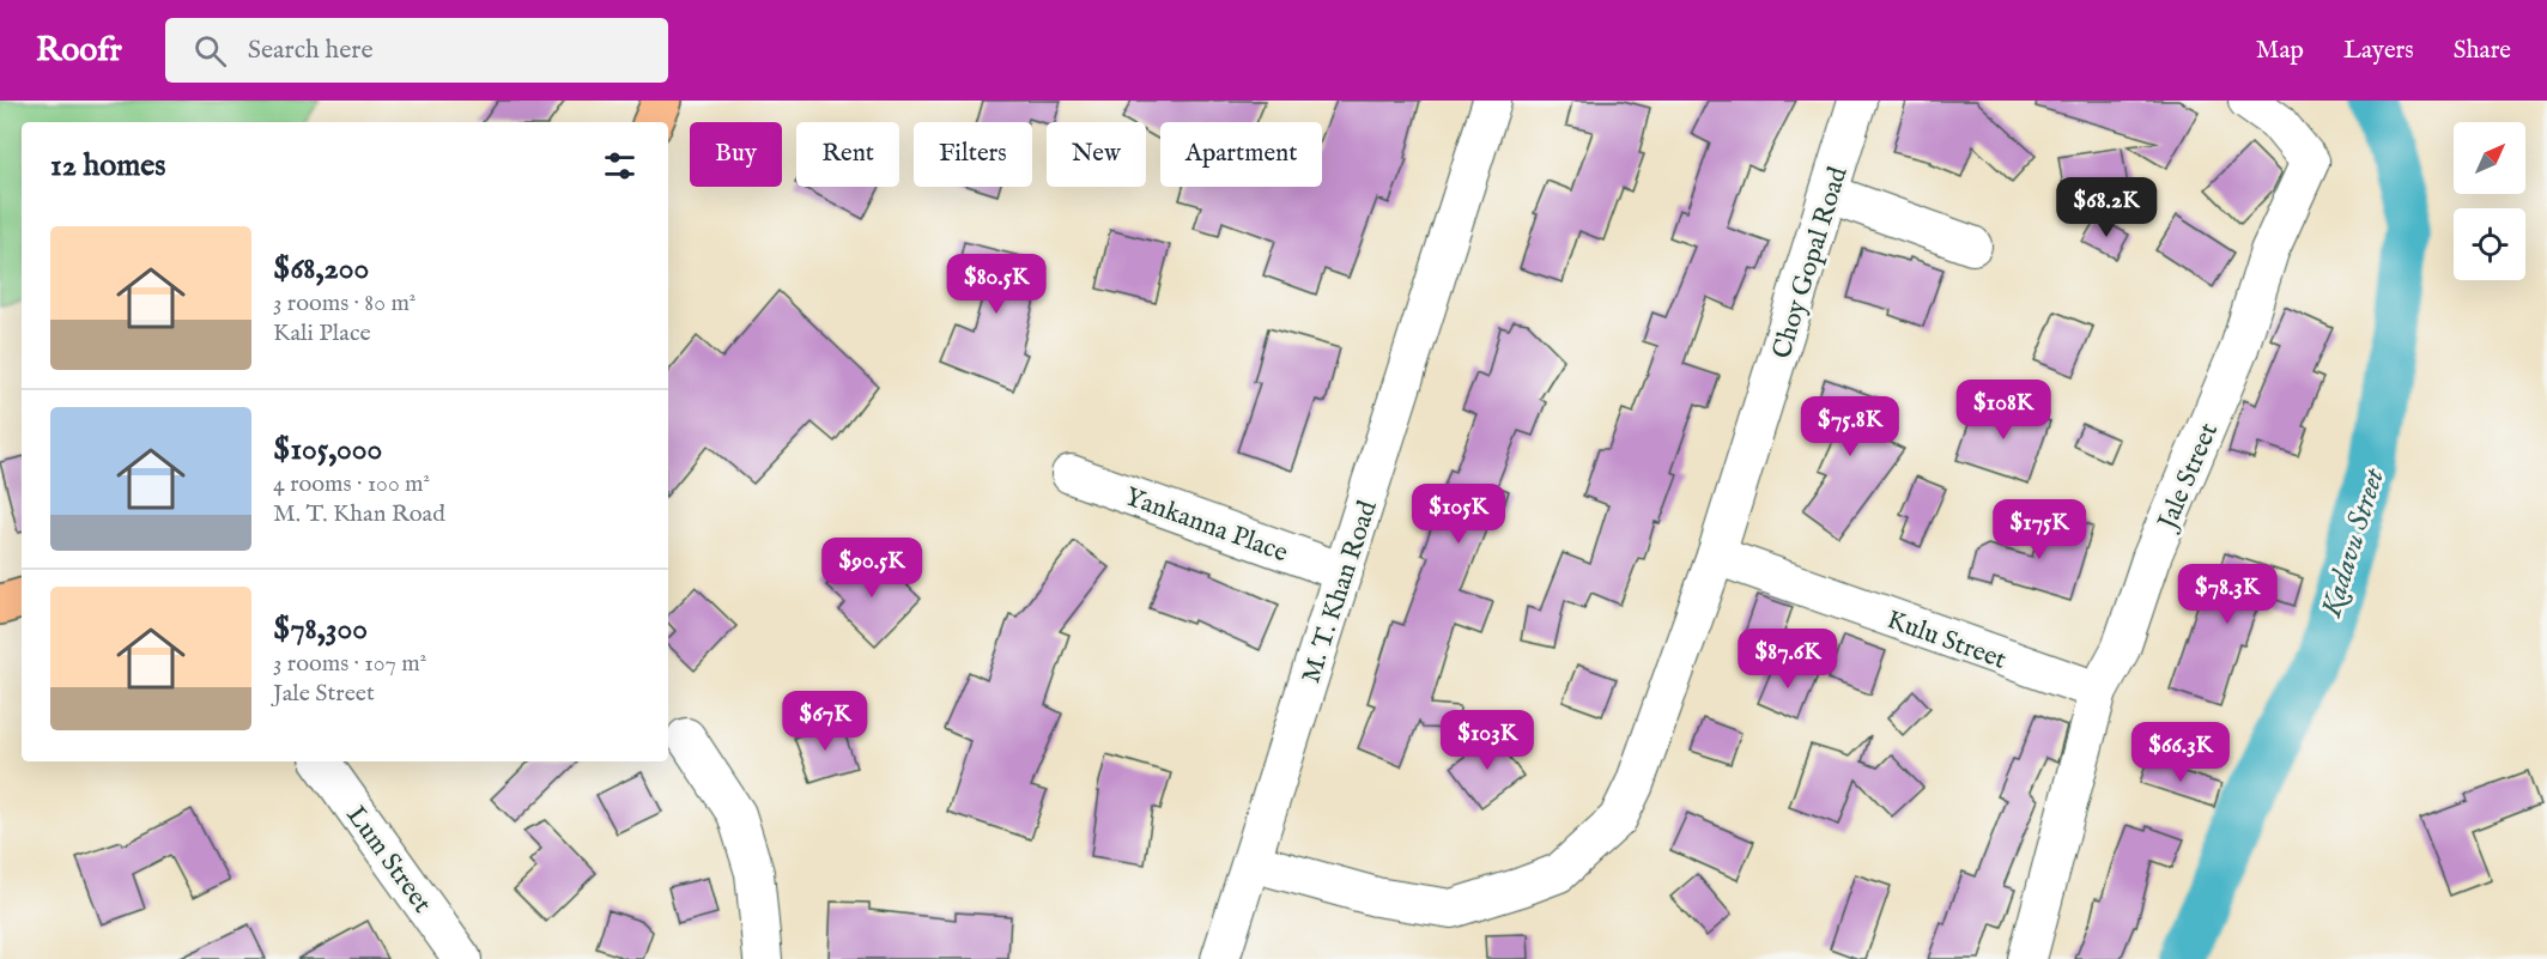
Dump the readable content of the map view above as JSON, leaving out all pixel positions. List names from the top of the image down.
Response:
{
  "streets": {
    "street": [
      "Choy Gopal Road",
      "Jale Street",
      "Yankanna Place",
      "M. T. Khan Road",
      "Kulu Street",
      "Lum Street"
    ]
  },
  "crossings": [
    ["Choy Gopal Road", "M. T. Khan Road"],
    ["Choy Gopal Road", "Kulu Street"],
    ["Jale Street", "Kulu Street"],
    ["Yankanna Place", "M. T. Khan Road"]
  ],
  "water": ["Kadavu Street"],
  "north": "top right",
  "page": {
    "header": "Roofr",
    "search": "Search here",
    "nav": ["Map", "Layers", "Share"],
    "chip": [
      "Buy",
      "Rent",
      "Filters",
      "New",
      "Apartment"
    ],
    "heading": "12 homes",
    "price": [
      "$68.2K",
      "$80.5K",
      "$108K",
      "$75.8K",
      "$105K",
      "$175K",
      "$90.5K",
      "$78.3K",
      "$87.6K",
      "$67K",
      "$103K",
      "$66.3K"
    ],
    "list": [
      {
        "name": "$68,200",
        "note": "3 rooms · 80 m² · Kali Place"
      },
      {
        "name": "$105,000",
        "note": "4 rooms · 100 m² · M. T. Khan Road"
      },
      {
        "name": "$78,300",
        "note": "3 rooms · 107 m² · Jale Street"
      }
    ]
  }
}
